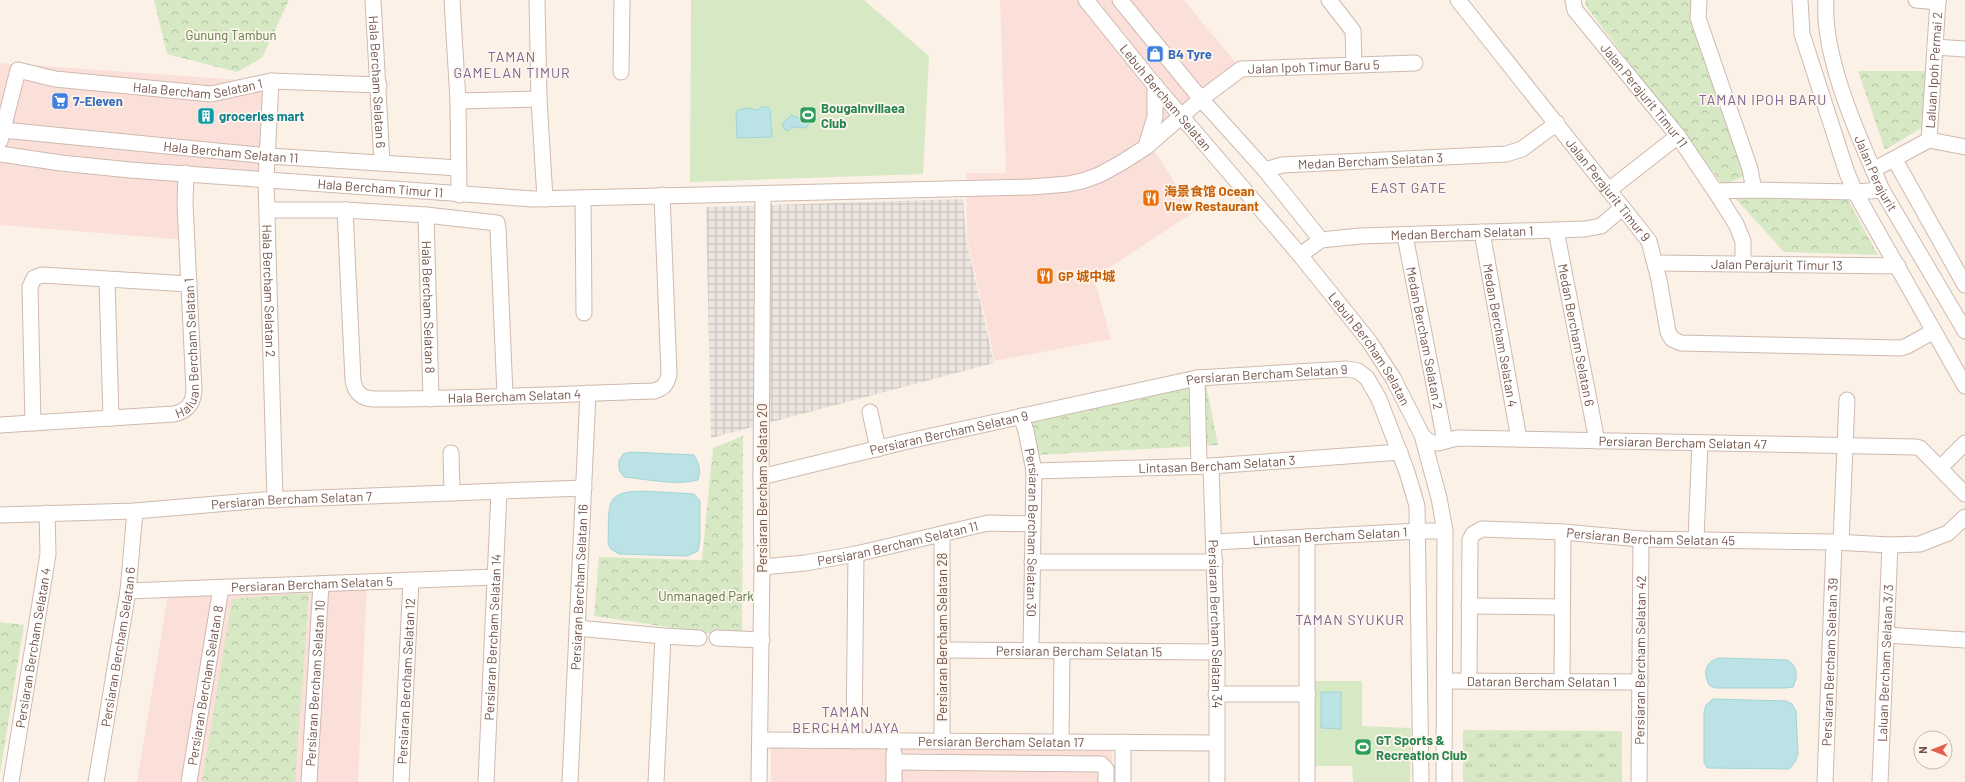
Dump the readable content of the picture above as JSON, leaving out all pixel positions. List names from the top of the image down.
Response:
{
  "streets": {
    "street": [
      "Jalan Ipoh Timur Baru 5",
      "Laluan Ipoh Permai 2",
      "Hala Bercham Selatan 6",
      "Hala Bercham Selatan 1",
      "Jalan Perajurit Timur 11",
      "Lebuh Bercham Selatan",
      "Hala Bercham Selatan 11",
      "Medan Bercham Selatan 3",
      "Jalan Perajurit",
      "Hala Bercham Timur 11",
      "Jalan Perajurit Timur 9",
      "Medan Bercham Selatan 1",
      "Jalan Perajurit Timur 13",
      "Hala Bercham Selatan 2",
      "Hala Bercham Selatan 8",
      "Medan Bercham Selatan 6",
      "Medan Bercham Selatan 4",
      "Medan Bercham Selatan 2",
      "Haluan Bercham Selatan 1",
      "Persiaran Bercham Selatan 9",
      "Hala Bercham Selatan 4",
      "Persiaran Bercham Selatan 47",
      "Lintasan Bercham Selatan 3",
      "Persiaran Bercham Selatan 20",
      "Persiaran Bercham Selatan 7",
      "Persiaran Bercham Selatan 30",
      "Lintasan Bercham Selatan 1",
      "Persiaran Bercham Selatan 45",
      "Persiaran Bercham Selatan 11",
      "Persiaran Bercham Selatan 5",
      "Persiaran Bercham Selatan 16",
      "Persiaran Bercham Selatan 34",
      "Persiaran Bercham Selatan 14",
      "Persiaran Bercham Selatan 28",
      "Persiaran Bercham Selatan 6",
      "Persiaran Bercham Selatan 4",
      "Persiaran Bercham Selatan 15",
      "Persiaran Bercham Selatan 42",
      "Persiaran Bercham Selatan 39",
      "Laluan Bercham Selatan 3/3",
      "Persiaran Bercham Selatan 12",
      "Dataran Bercham Selatan 1",
      "Persiaran Bercham Selatan 10",
      "Persiaran Bercham Selatan 8",
      "Persiaran Bercham Selatan 17"
    ]
  },
  "crossings": [
    ["Jalan Ipoh Timur Baru 5", "Lebuh Bercham Selatan"],
    ["Jalan Ipoh Timur Baru 5", "Hala Bercham Timur 11"],
    ["Hala Bercham Selatan 6", "Hala Bercham Selatan 1"],
    ["Hala Bercham Selatan 6", "Hala Bercham Selatan 11"],
    ["Hala Bercham Selatan 1", "Hala Bercham Selatan 11"],
    ["Hala Bercham Selatan 1", "Hala Bercham Selatan 2"],
    ["Jalan Perajurit Timur 11", "Jalan Perajurit Timur 13"],
    ["Lebuh Bercham Selatan", "Medan Bercham Selatan 1"],
    ["Lebuh Bercham Selatan", "Lintasan Bercham Selatan 1"],
    ["Lebuh Bercham Selatan", "Dataran Bercham Selatan 1"],
    ["Hala Bercham Selatan 11", "Hala Bercham Selatan 2"],
    ["Medan Bercham Selatan 3", "Jalan Perajurit Timur 9"],
    ["Hala Bercham Timur 11", "Hala Bercham Selatan 2"],
    ["Hala Bercham Timur 11", "Haluan Bercham Selatan 1"],
    ["Hala Bercham Timur 11", "Hala Bercham Selatan 4"],
    ["Hala Bercham Timur 11", "Persiaran Bercham Selatan 20"],
    ["Jalan Perajurit Timur 9", "Medan Bercham Selatan 1"],
    ["Jalan Perajurit Timur 9", "Jalan Perajurit Timur 13"],
    ["Medan Bercham Selatan 1", "Medan Bercham Selatan 6"],
    ["Medan Bercham Selatan 1", "Medan Bercham Selatan 4"],
    ["Medan Bercham Selatan 1", "Medan Bercham Selatan 2"],
    ["Hala Bercham Selatan 2", "Persiaran Bercham Selatan 7"],
    ["Hala Bercham Selatan 8", "Hala Bercham Selatan 4"],
    ["Medan Bercham Selatan 6", "Persiaran Bercham Selatan 47"],
    ["Medan Bercham Selatan 4", "Persiaran Bercham Selatan 47"],
    ["Medan Bercham Selatan 2", "Persiaran Bercham Selatan 47"],
    ["Persiaran Bercham Selatan 9", "Lintasan Bercham Selatan 3"],
    ["Persiaran Bercham Selatan 9", "Persiaran Bercham Selatan 20"],
    ["Persiaran Bercham Selatan 9", "Persiaran Bercham Selatan 30"],
    ["Persiaran Bercham Selatan 9", "Lintasan Bercham Selatan 1"],
    ["Persiaran Bercham Selatan 9", "Persiaran Bercham Selatan 34"],
    ["Hala Bercham Selatan 4", "Persiaran Bercham Selatan 16"],
    ["Persiaran Bercham Selatan 47", "Persiaran Bercham Selatan 39"],
    ["Lintasan Bercham Selatan 3", "Persiaran Bercham Selatan 30"],
    ["Lintasan Bercham Selatan 3", "Persiaran Bercham Selatan 34"],
    ["Persiaran Bercham Selatan 20", "Persiaran Bercham Selatan 11"],
    ["Persiaran Bercham Selatan 20", "Persiaran Bercham Selatan 17"],
    ["Persiaran Bercham Selatan 7", "Persiaran Bercham Selatan 16"],
    ["Persiaran Bercham Selatan 7", "Persiaran Bercham Selatan 14"],
    ["Persiaran Bercham Selatan 7", "Persiaran Bercham Selatan 6"],
    ["Persiaran Bercham Selatan 7", "Persiaran Bercham Selatan 4"],
    ["Persiaran Bercham Selatan 30", "Persiaran Bercham Selatan 11"],
    ["Persiaran Bercham Selatan 30", "Persiaran Bercham Selatan 15"],
    ["Lintasan Bercham Selatan 1", "Persiaran Bercham Selatan 34"],
    ["Persiaran Bercham Selatan 45", "Persiaran Bercham Selatan 42"],
    ["Persiaran Bercham Selatan 45", "Persiaran Bercham Selatan 39"],
    ["Persiaran Bercham Selatan 45", "Laluan Bercham Selatan 3/3"],
    ["Persiaran Bercham Selatan 11", "Persiaran Bercham Selatan 28"],
    ["Persiaran Bercham Selatan 5", "Persiaran Bercham Selatan 14"],
    ["Persiaran Bercham Selatan 5", "Persiaran Bercham Selatan 6"],
    ["Persiaran Bercham Selatan 5", "Persiaran Bercham Selatan 12"],
    ["Persiaran Bercham Selatan 5", "Persiaran Bercham Selatan 10"],
    ["Persiaran Bercham Selatan 5", "Persiaran Bercham Selatan 8"],
    ["Persiaran Bercham Selatan 34", "Persiaran Bercham Selatan 15"],
    ["Persiaran Bercham Selatan 34", "Persiaran Bercham Selatan 17"],
    ["Persiaran Bercham Selatan 28", "Persiaran Bercham Selatan 15"],
    ["Persiaran Bercham Selatan 28", "Persiaran Bercham Selatan 17"],
    ["Persiaran Bercham Selatan 42", "Dataran Bercham Selatan 1"]
  ],
  "districts": [
    "TAMAN GAMELAN TIMUR",
    "TAMAN IPOH BARU",
    "EAST GATE",
    "TAMAN SYUKUR",
    "TAMAN BERCHAM JAYA"
  ],
  "parks": ["Gunung Tambun", "Unmanaged Park"],
  "places": {
    "shop": ["B4 Tyre"],
    "supermarket": ["7-Eleven"],
    "sports": ["Bougainvillaea Club", "GT Sports & Recreation Club"],
    "building": ["groceries mart"],
    "restaurant": ["海景食馆 Ocean View Restaurant", "GP 城中城"]
  },
  "north": "left"
}
